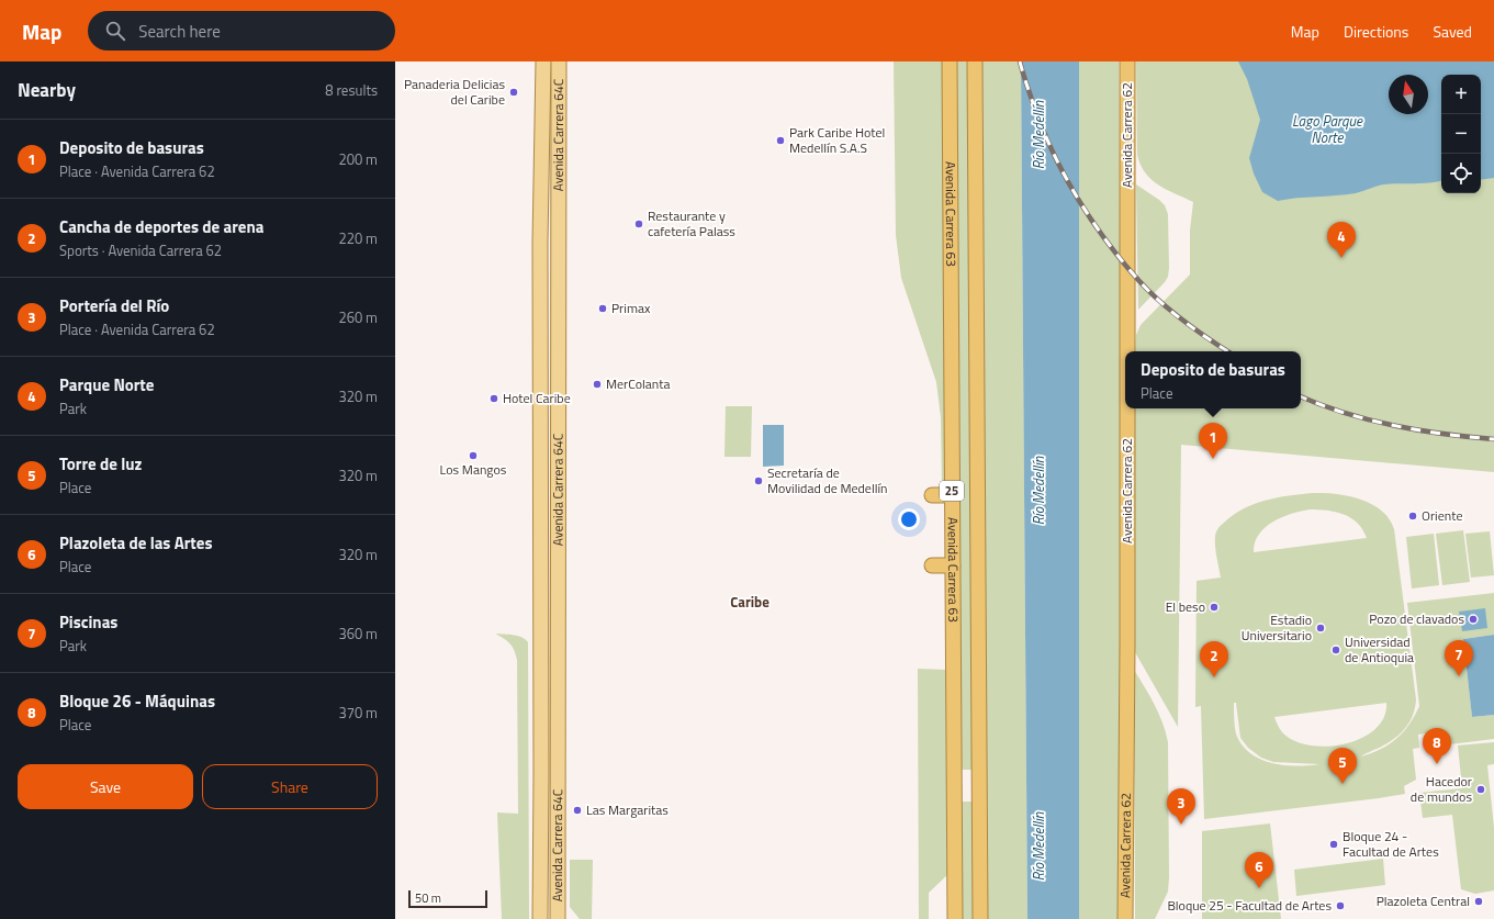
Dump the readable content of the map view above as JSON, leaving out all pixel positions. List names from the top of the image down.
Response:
{
  "streets": {
    "highway": ["Avenida Carrera 62", "Avenida Carrera 63", "25"],
    "main road": ["Avenida Carrera 64C"]
  },
  "districts": ["Caribe"],
  "water": ["Lago Parque Norte", "Río Medellín"],
  "places": [
    "Panaderia Delicias del Caribe",
    "Park Caribe Hotel Medellín S.A.S",
    "Restaurante y cafetería Palass",
    "Primax",
    "MerColanta",
    "Hotel Caribe",
    "Los Mangos",
    "Secretaría de Movilidad de Medellín",
    "Oriente",
    "El beso",
    "Pozo de clavados",
    "Estadio Universitario",
    "Universidad de Antioquia",
    "Hacedor de mundos",
    "Las Margaritas",
    "Bloque 24 - Facultad de Artes",
    "Plazoleta Central",
    "Bloque 25 - Facultad de Artes"
  ],
  "scale_bar": "50 m",
  "north": "top",
  "page": {
    "header": "Map",
    "search": "Search here",
    "nav": ["Map", "Directions", "Saved"],
    "heading": ["Nearby", "8 results"],
    "map_buttons": ["+", "−"],
    "list": [
      {
        "mark": "1",
        "name": "Deposito de basuras",
        "note": "Place · Avenida Carrera 62",
        "value": "200 m"
      },
      {
        "mark": "2",
        "name": "Cancha de deportes de arena",
        "note": "Sports · Avenida Carrera 62",
        "value": "220 m"
      },
      {
        "mark": "3",
        "name": "Portería del Río",
        "note": "Place · Avenida Carrera 62",
        "value": "260 m"
      },
      {
        "mark": "4",
        "name": "Parque Norte",
        "note": "Park",
        "value": "320 m"
      },
      {
        "mark": "5",
        "name": "Torre de luz",
        "note": "Place",
        "value": "320 m"
      },
      {
        "mark": "6",
        "name": "Plazoleta de las Artes",
        "note": "Place",
        "value": "320 m"
      },
      {
        "mark": "7",
        "name": "Piscinas",
        "note": "Park",
        "value": "360 m"
      },
      {
        "mark": "8",
        "name": "Bloque 26 - Máquinas",
        "note": "Place",
        "value": "370 m"
      }
    ],
    "pins": [
      "4",
      "1",
      "7",
      "2",
      "8",
      "5",
      "3",
      "6"
    ],
    "popup": ["Deposito de basuras", "Place"],
    "buttons": ["Save", "Share"],
    "scale": "50 m"
  }
}
